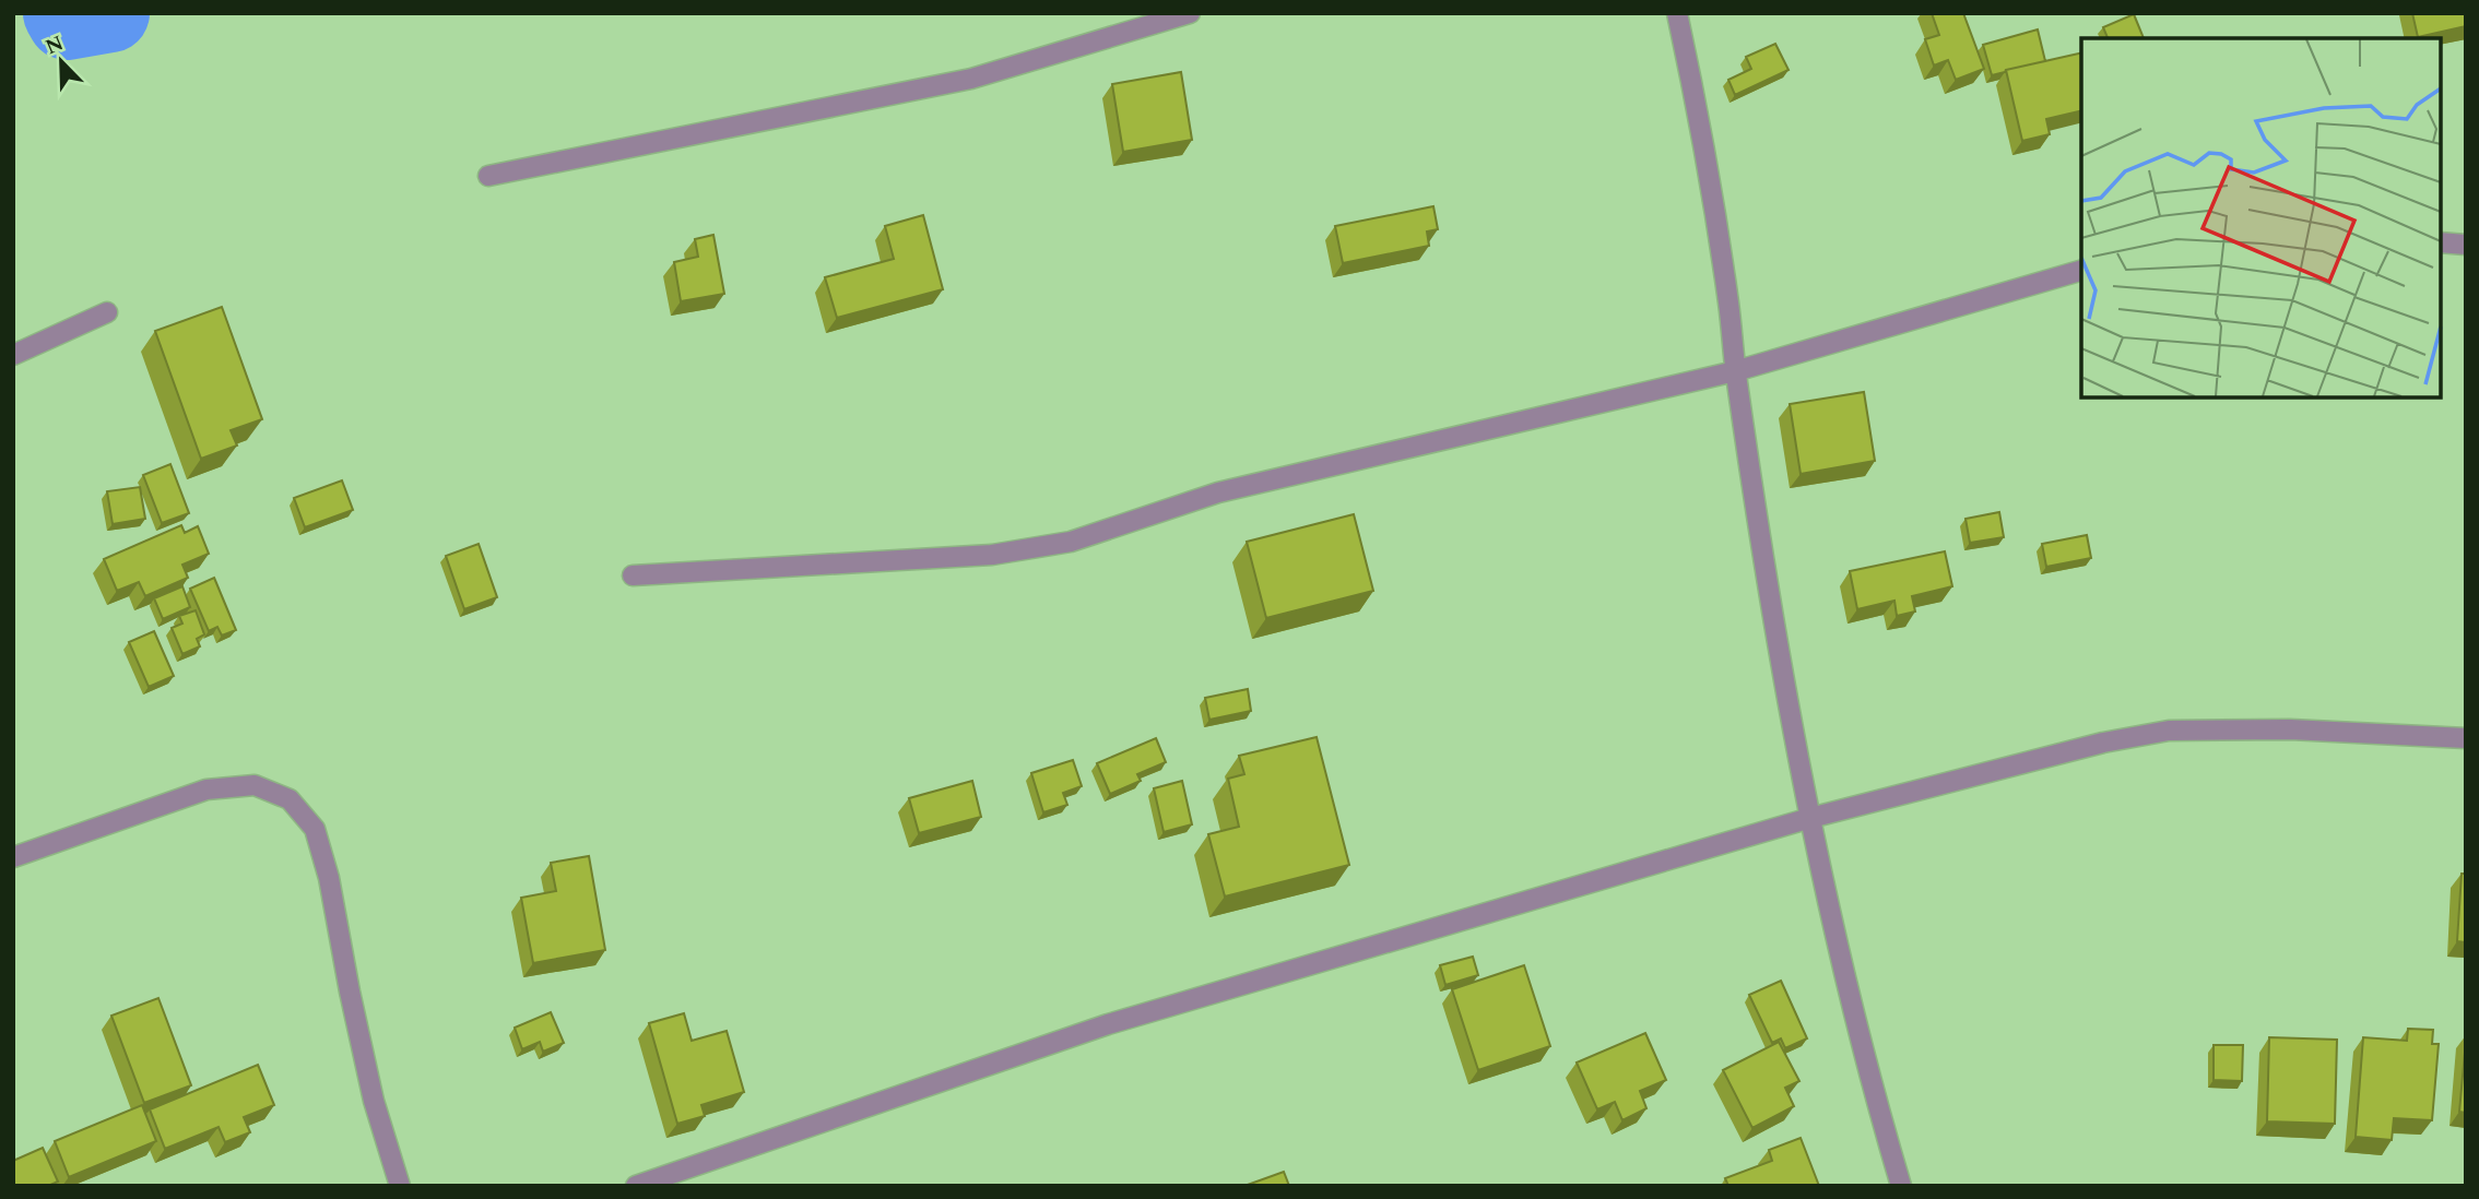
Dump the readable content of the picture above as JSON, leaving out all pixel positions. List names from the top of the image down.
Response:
{
  "north": "top left"
}
